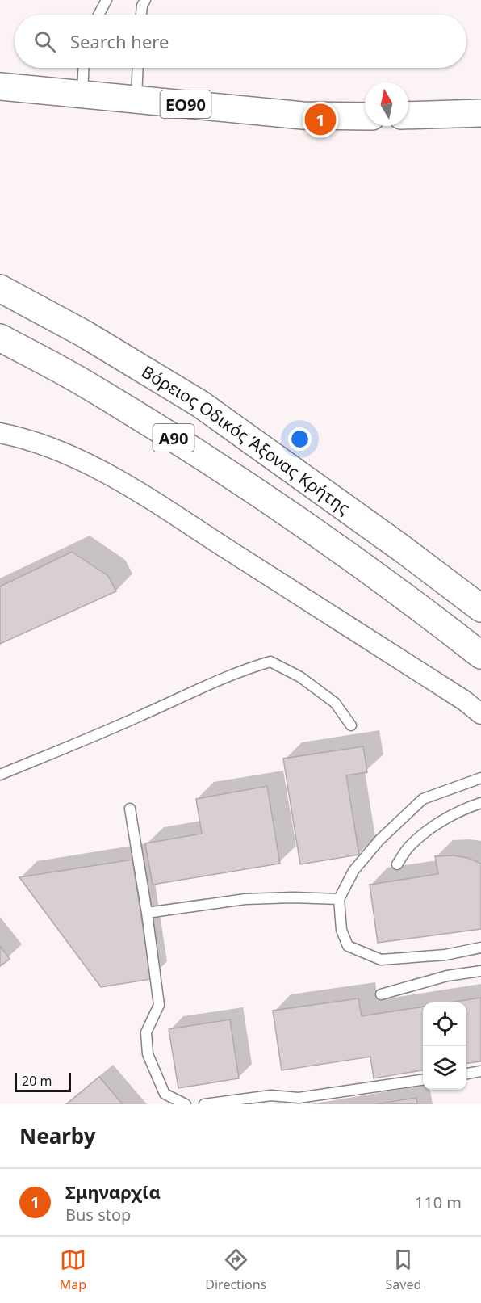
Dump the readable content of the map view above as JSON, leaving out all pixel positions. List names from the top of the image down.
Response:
{
  "streets": {
    "main road": ["ΕΟ90", "Α90", "Βόρειος Οδικός Άξονας Κρήτης"]
  },
  "scale_bar": "20 m",
  "north": "top",
  "page": {
    "search": "Search here",
    "pins": "1",
    "scale": "20 m",
    "heading": "Nearby",
    "list": [
      {
        "mark": "1",
        "name": "Σμηναρχία",
        "note": "Bus stop",
        "value": "110 m"
      }
    ],
    "nav": ["Map", "Directions", "Saved"]
  }
}
